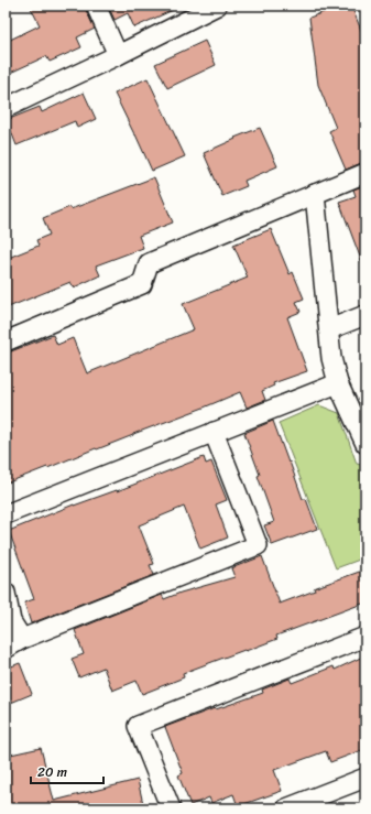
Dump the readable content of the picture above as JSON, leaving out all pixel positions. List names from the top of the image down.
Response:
{
  "scale_bar": "20 m"
}
